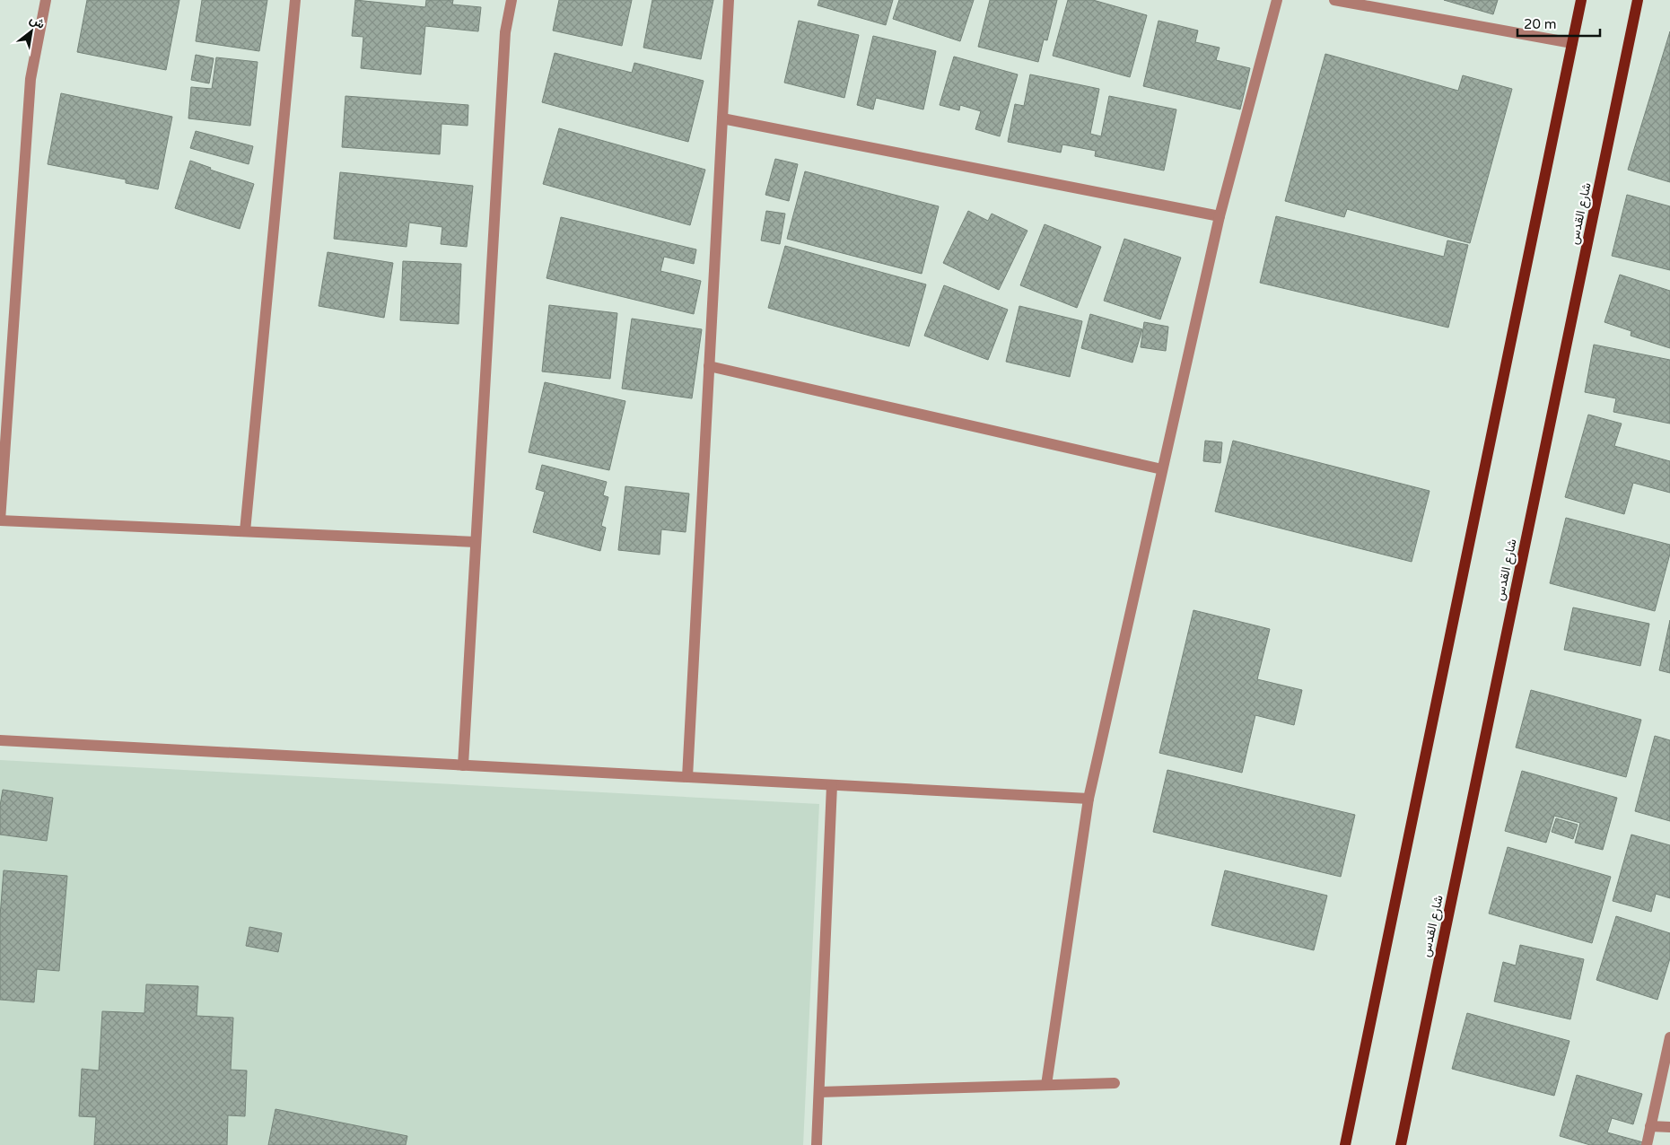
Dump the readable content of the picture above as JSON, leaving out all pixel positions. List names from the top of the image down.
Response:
{
  "streets": {
    "main road": ["شارع القدس"]
  },
  "scale_bar": "20 m",
  "north": "top right"
}
